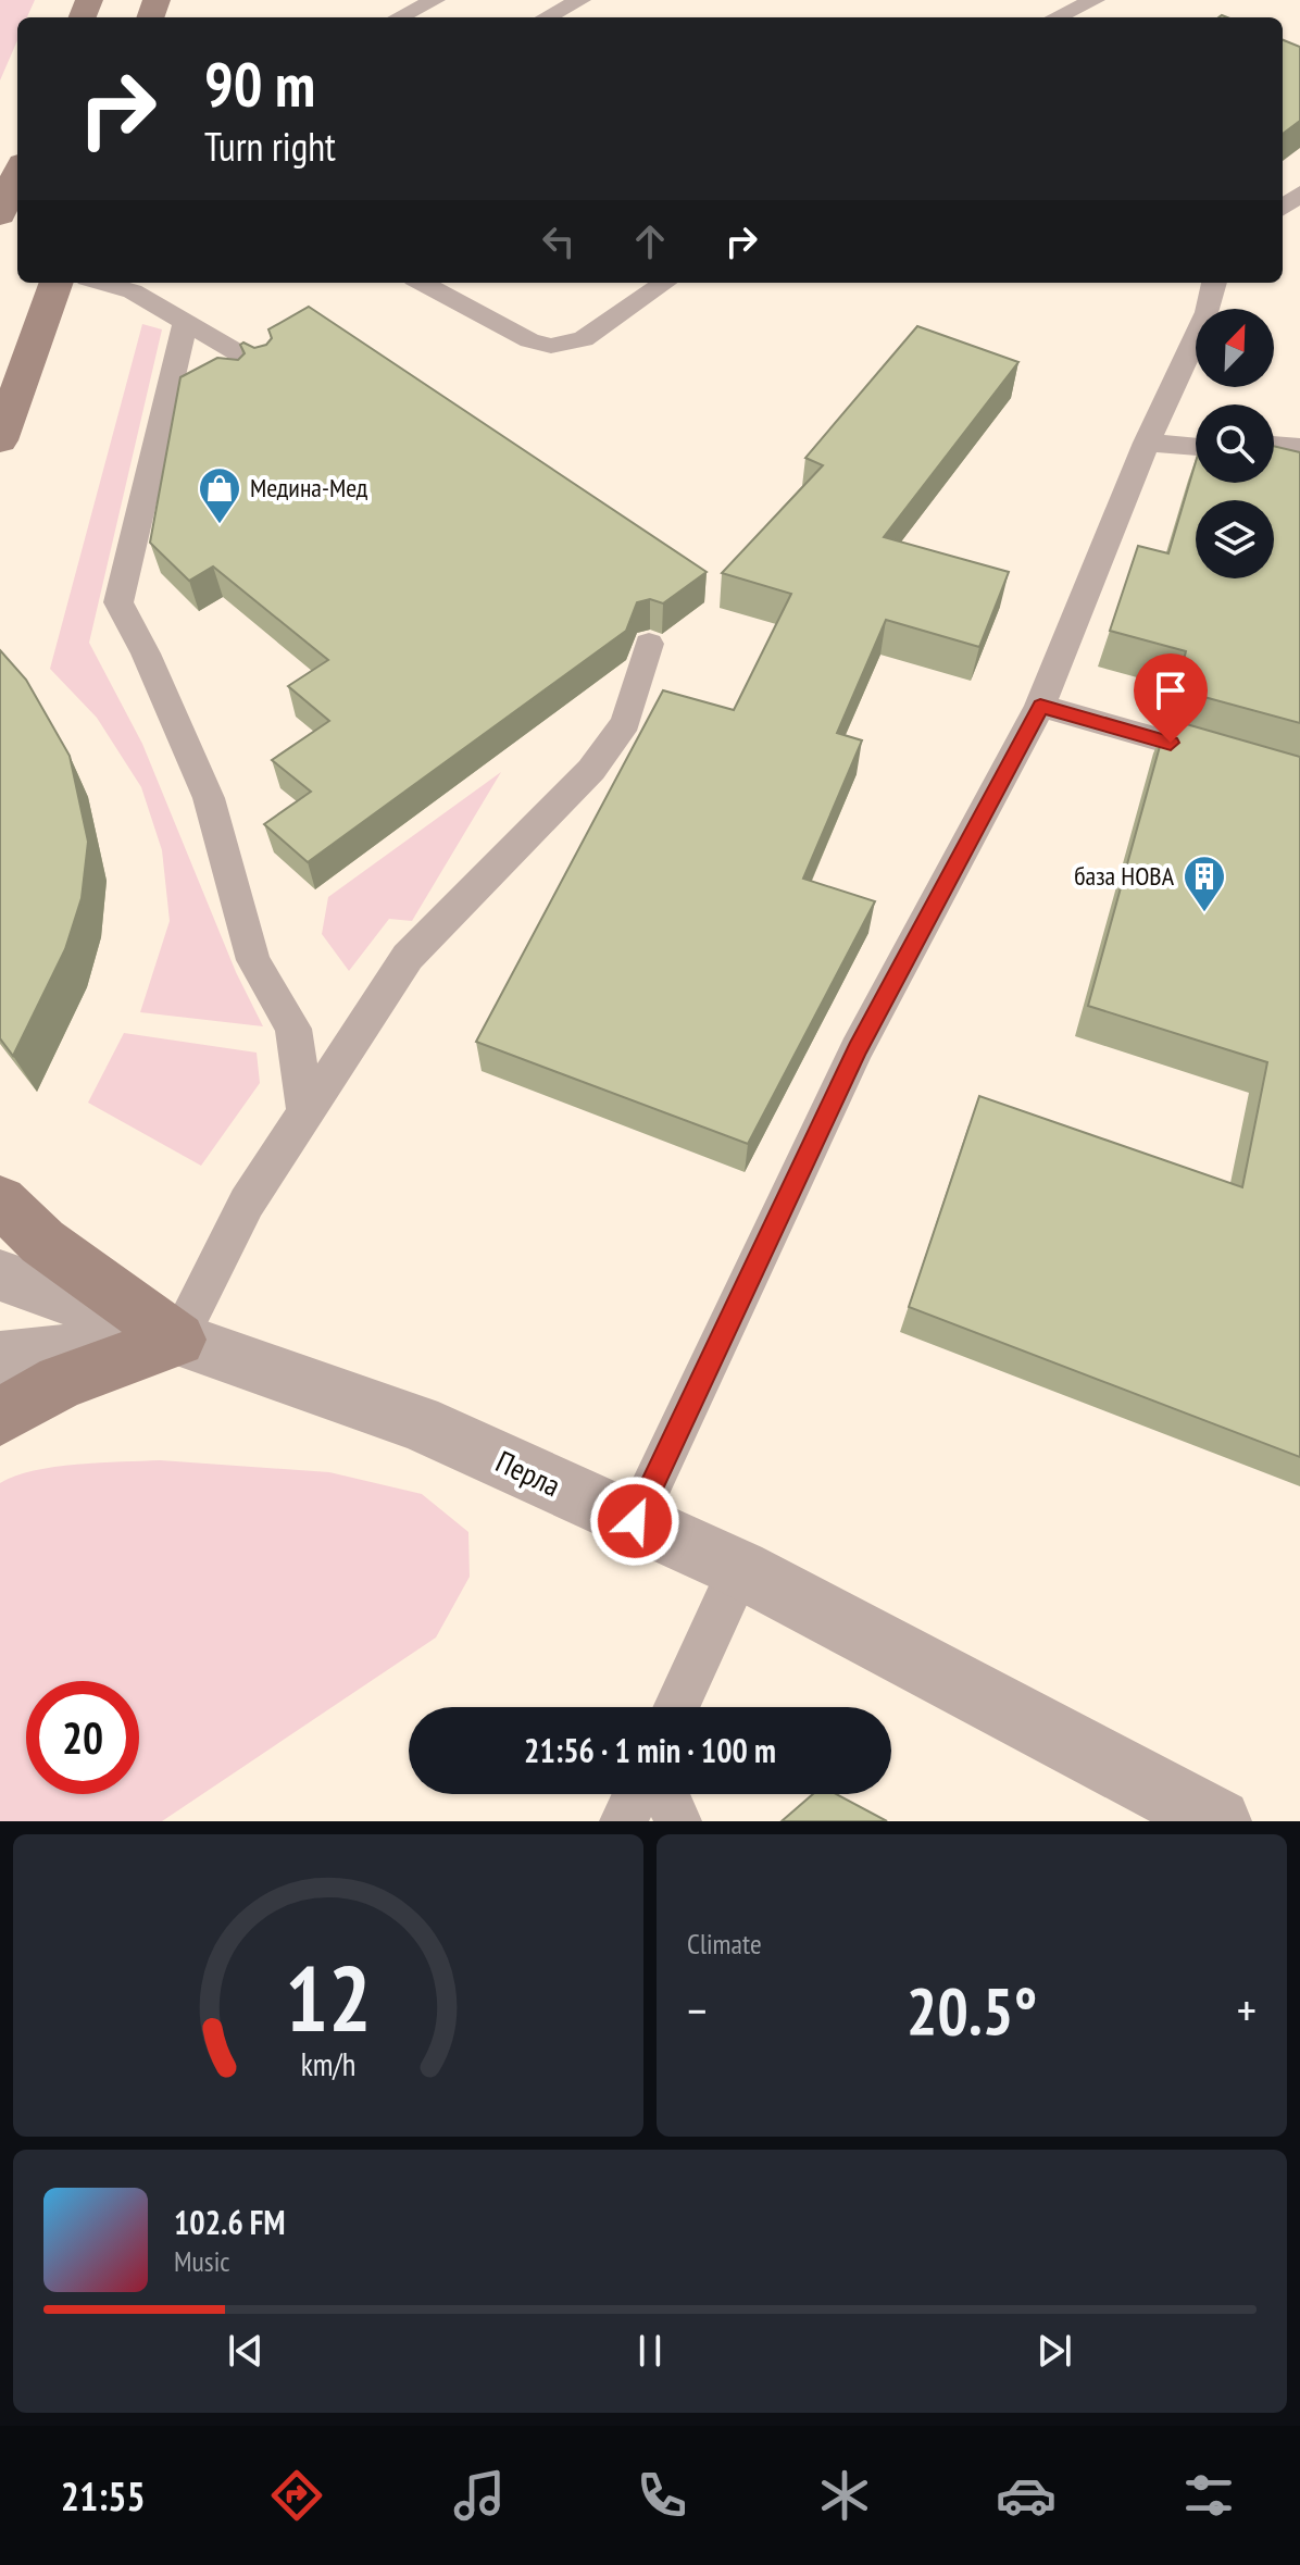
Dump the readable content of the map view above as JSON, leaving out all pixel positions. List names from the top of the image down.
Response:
{
  "streets": {
    "street": ["Перла"]
  },
  "places": {
    "shop": ["Медина-Мед"],
    "building": ["база НОВА"]
  },
  "north": "top right",
  "page": {
    "turn": ["90 m", "Turn right"],
    "limit": "20",
    "trip": "21:56 · 1 min · 100 m",
    "tile": "Climate",
    "heat": ["−", "20.5°", "+"],
    "song": ["102.6 FM", "Music"],
    "tabs": "21:55",
    "gauge": ["12", "km/h"]
  }
}
